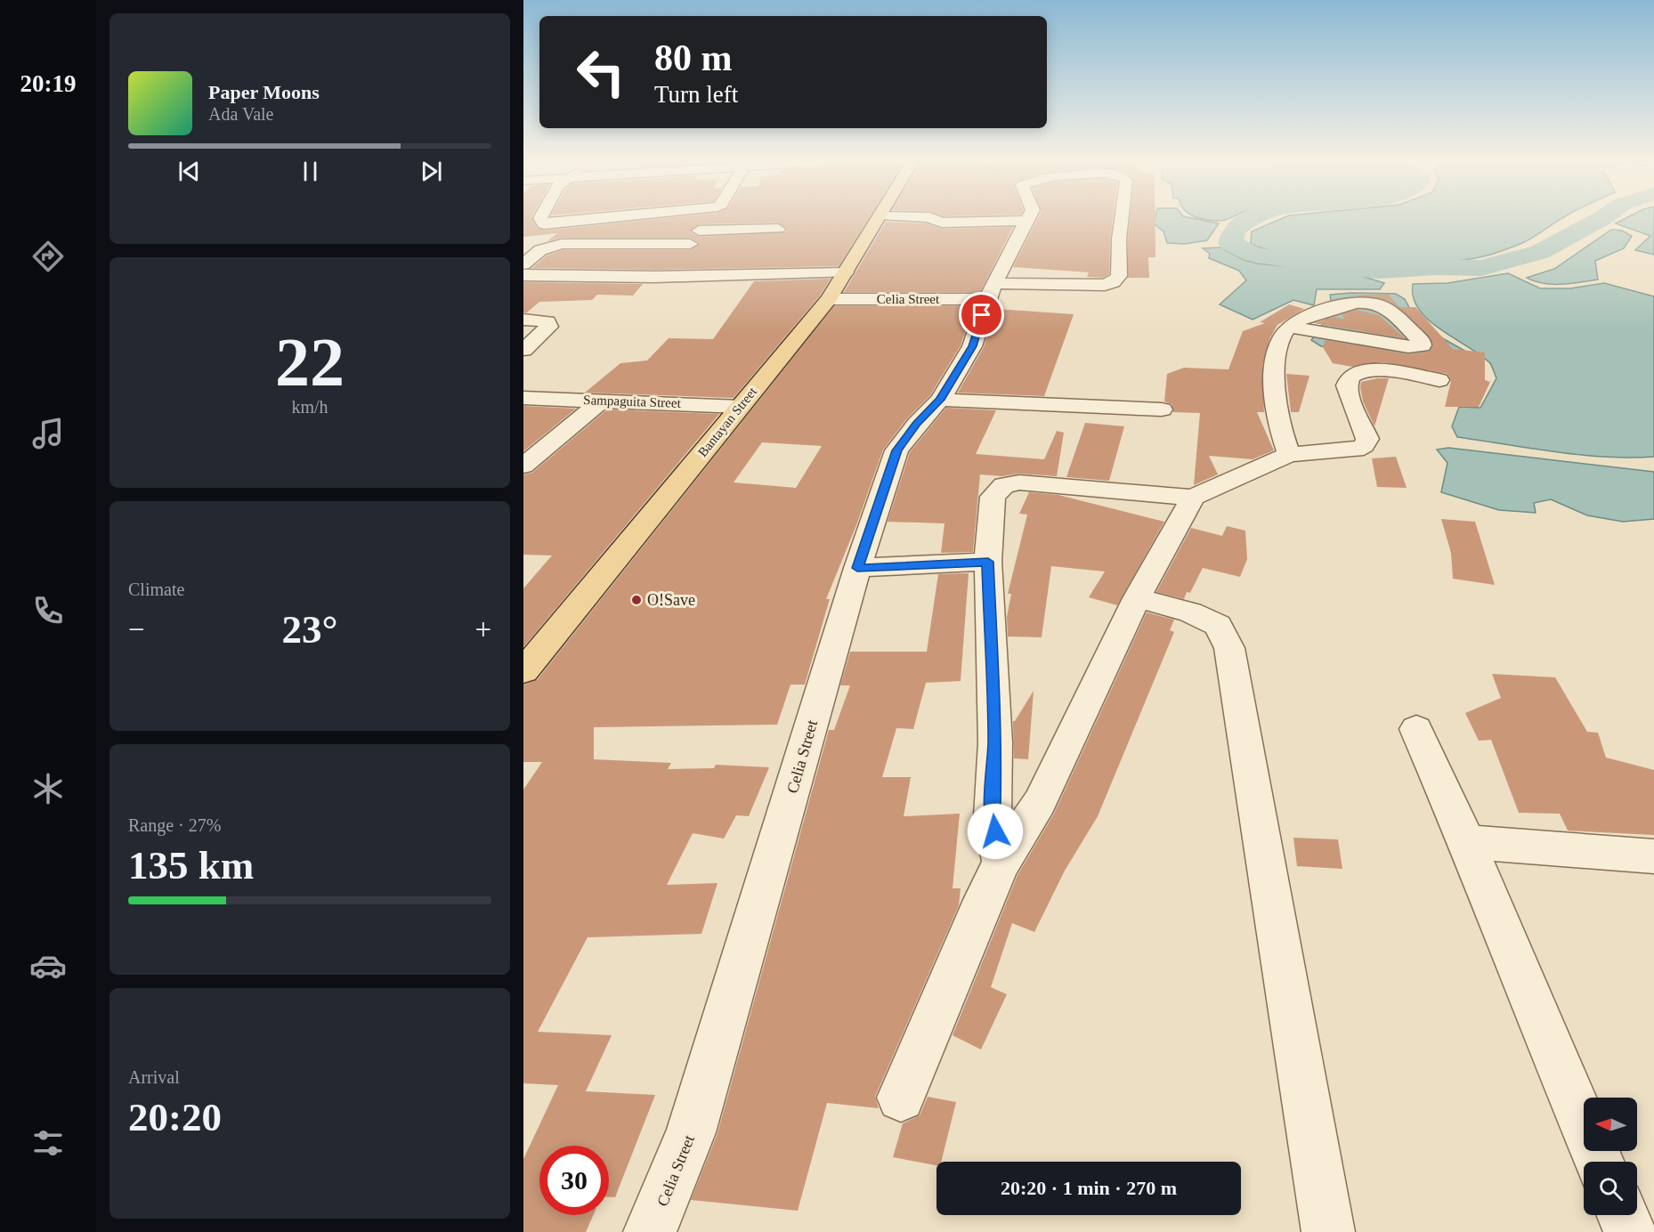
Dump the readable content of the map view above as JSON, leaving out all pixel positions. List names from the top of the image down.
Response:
{
  "streets": {
    "main road": ["Bantayan Street"],
    "street": ["Celia Street", "Sampaguita Street"]
  },
  "crossings": [
    ["Celia Street", "Bantayan Street"],
    ["Sampaguita Street", "Bantayan Street"]
  ],
  "places": ["O!Save"],
  "north": "left",
  "page": {
    "tabs": "20:19",
    "turn": ["80 m", "Turn left"],
    "song": ["Paper Moons", "Ada Vale"],
    "tile": [
      ["22", "km/h"],
      "Climate",
      ["Range · 27%", "135 km"],
      ["Arrival", "20:20"]
    ],
    "heat": ["−", "23°", "+"],
    "limit": "30",
    "trip": "20:20 · 1 min · 270 m"
  }
}
